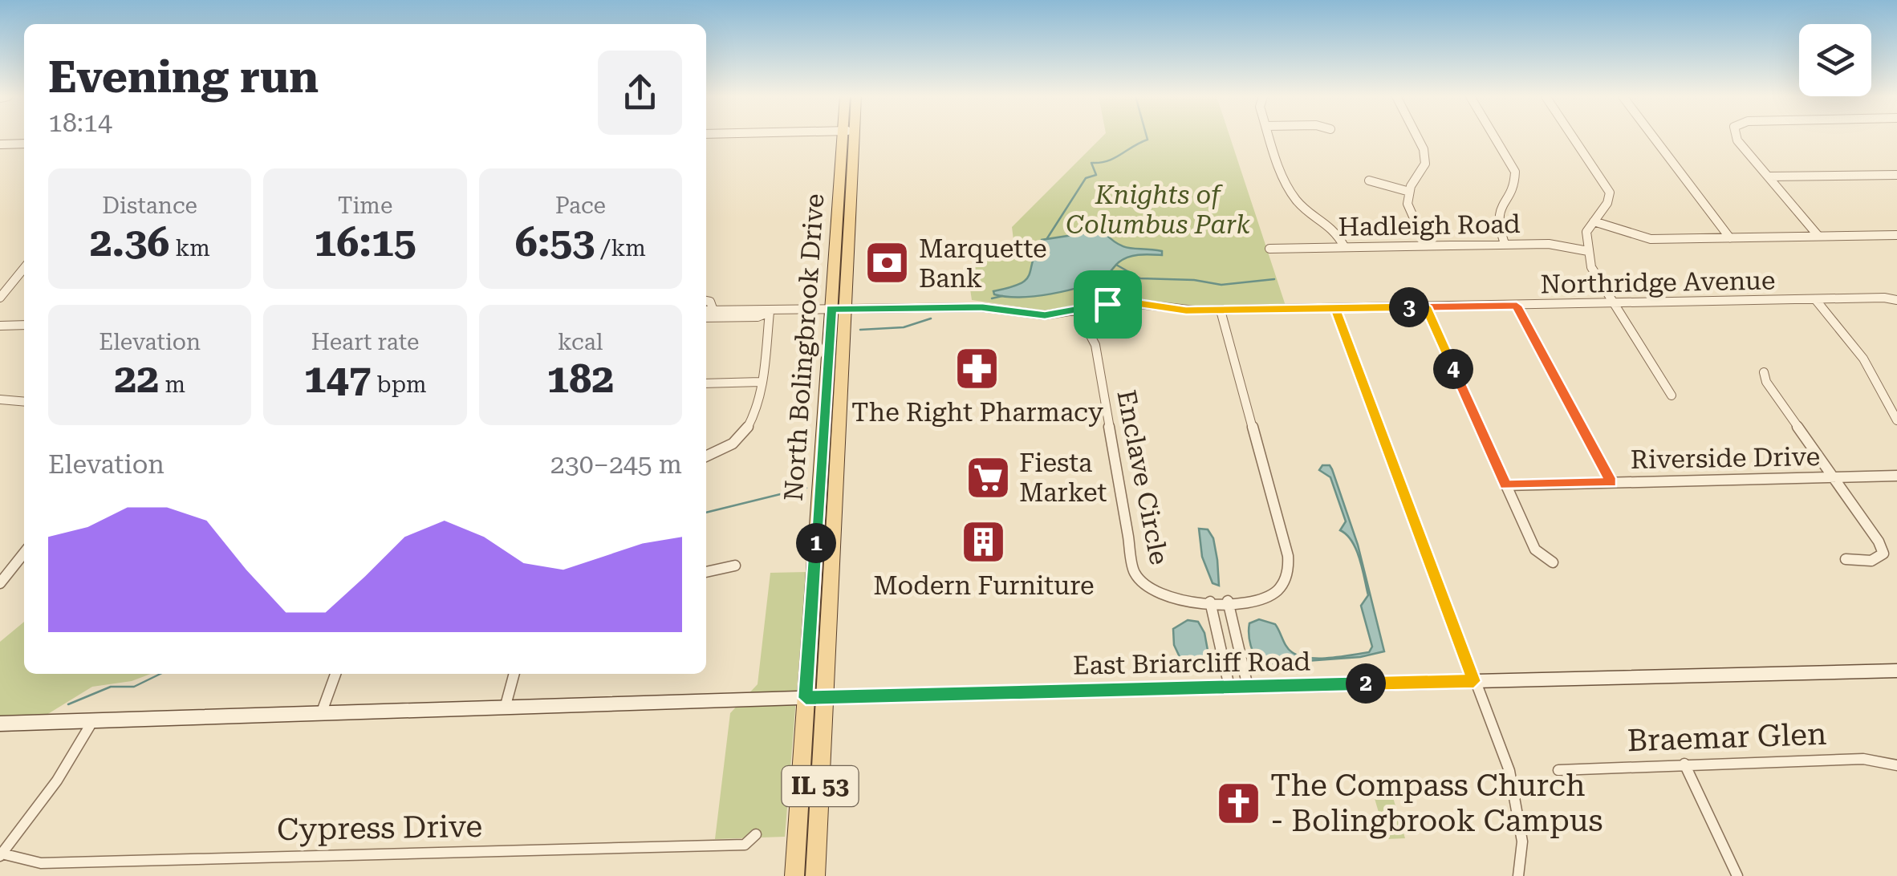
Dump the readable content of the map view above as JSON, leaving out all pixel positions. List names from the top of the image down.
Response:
{
  "streets": {
    "main road": ["North Bolingbrook Drive", "IL 53"],
    "street": [
      "Hadleigh Road",
      "Northridge Avenue",
      "Riverside Drive",
      "Enclave Circle",
      "East Briarcliff Road",
      "Braemar Glen",
      "Cypress Drive"
    ]
  },
  "crossings": [
    ["Northridge Avenue", "North Bolingbrook Drive"],
    ["Northridge Avenue", "Enclave Circle"],
    ["North Bolingbrook Drive", "East Briarcliff Road"],
    ["North Bolingbrook Drive", "IL 53"],
    ["East Briarcliff Road", "IL 53"]
  ],
  "parks": ["Knights of Columbus Park"],
  "places": {
    "bank": ["Marquette Bank"],
    "pharmacy": ["The Right Pharmacy"],
    "supermarket": ["Fiesta Market"],
    "building": ["Modern Furniture"],
    "church": ["The Compass Church - Bolingbrook Campus"]
  },
  "page": {
    "heading": ["Evening run", "18:14"],
    "stats": [
      ["Distance", "2.36 km"],
      ["Time", "16:15"],
      ["Pace", "6:53 /km"],
      ["Elevation", "22 m"],
      ["Heart rate", "147 bpm"],
      ["kcal", "182"]
    ],
    "pins": [
      "3",
      "4",
      "1",
      "2"
    ],
    "chart": ["Elevation", "230–245 m"]
  }
}
